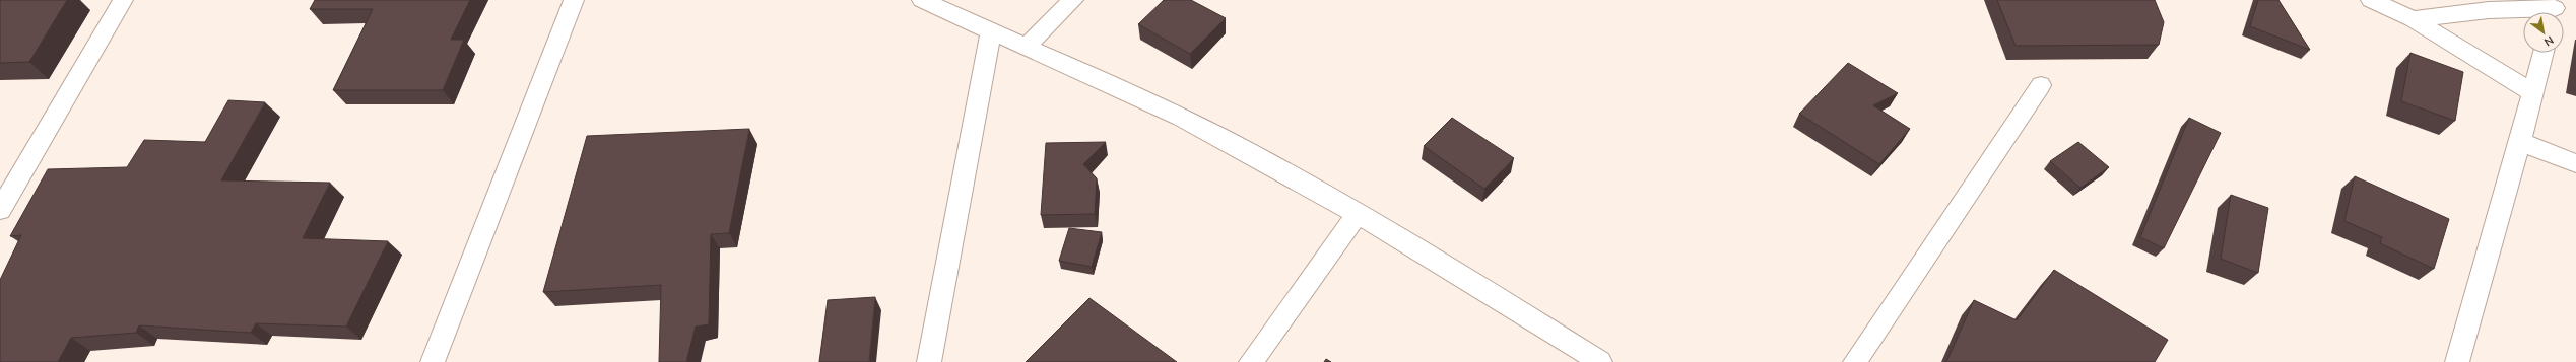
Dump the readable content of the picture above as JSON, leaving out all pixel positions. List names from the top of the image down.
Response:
{
  "north": "bottom right"
}
